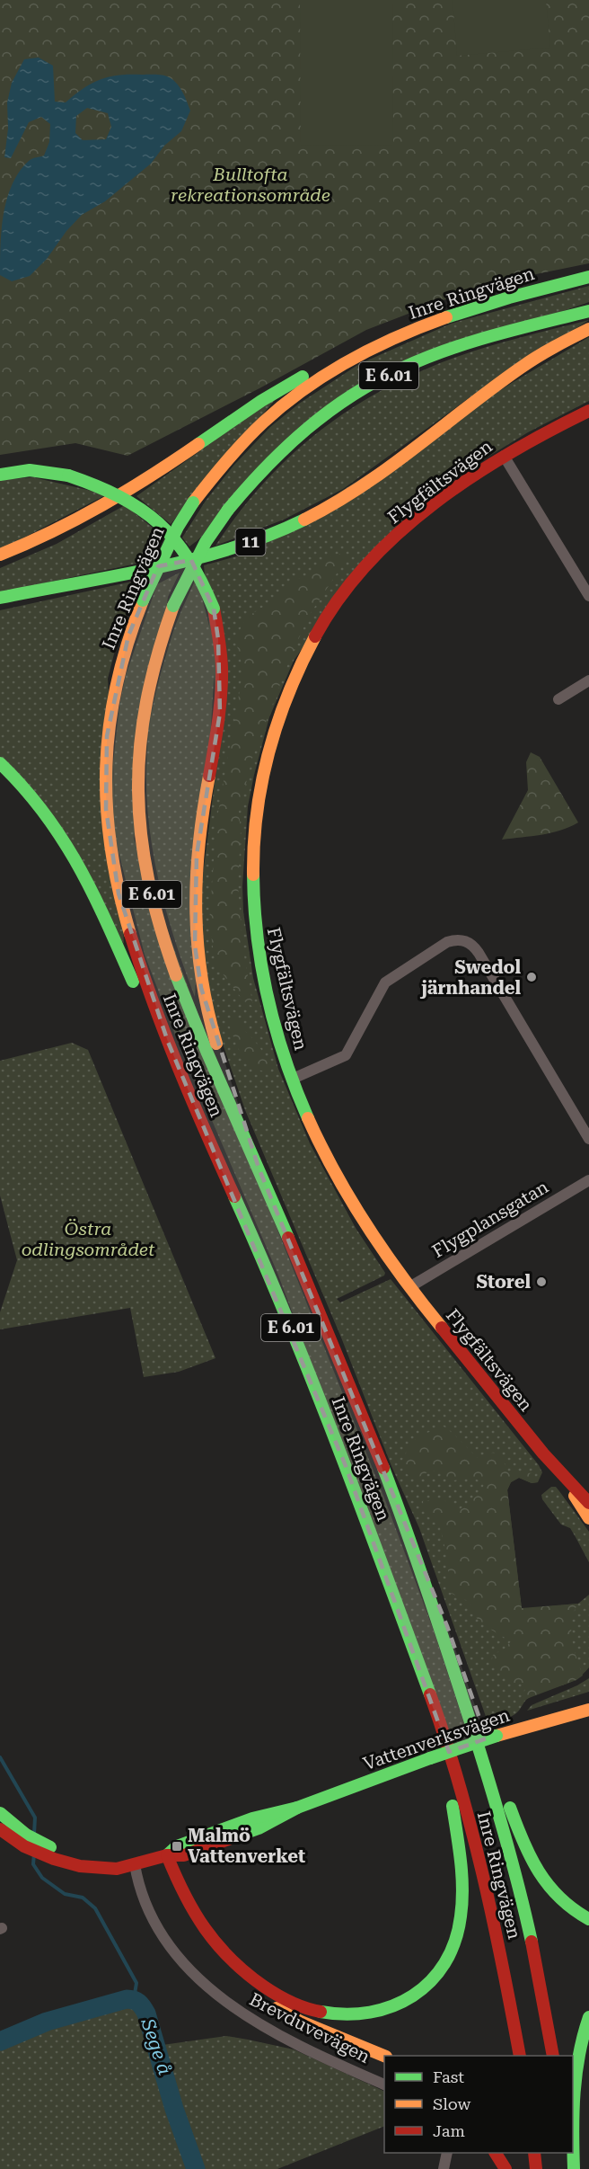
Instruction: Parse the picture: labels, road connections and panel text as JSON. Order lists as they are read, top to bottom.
{
  "streets": {
    "main road": [
      "Inre Ringvägen",
      "E 6.01",
      "Flygfältsvägen",
      "11",
      "Vattenverksvägen"
    ],
    "street": ["Flygplansgatan", "Brevduvevägen"]
  },
  "crossings": [
    ["Flygfältsvägen", "Flygplansgatan"],
    ["Vattenverksvägen", "Brevduvevägen"]
  ],
  "water": ["Sege å"],
  "parks": ["Bulltofta rekreationsområde", "Östra odlingsområdet"],
  "places": {
    "other": ["Swedol järnhandel", "Storel"],
    "transit": ["Malmö Vattenverket"]
  },
  "legend": ["Fast", "Slow", "Jam"]
}
